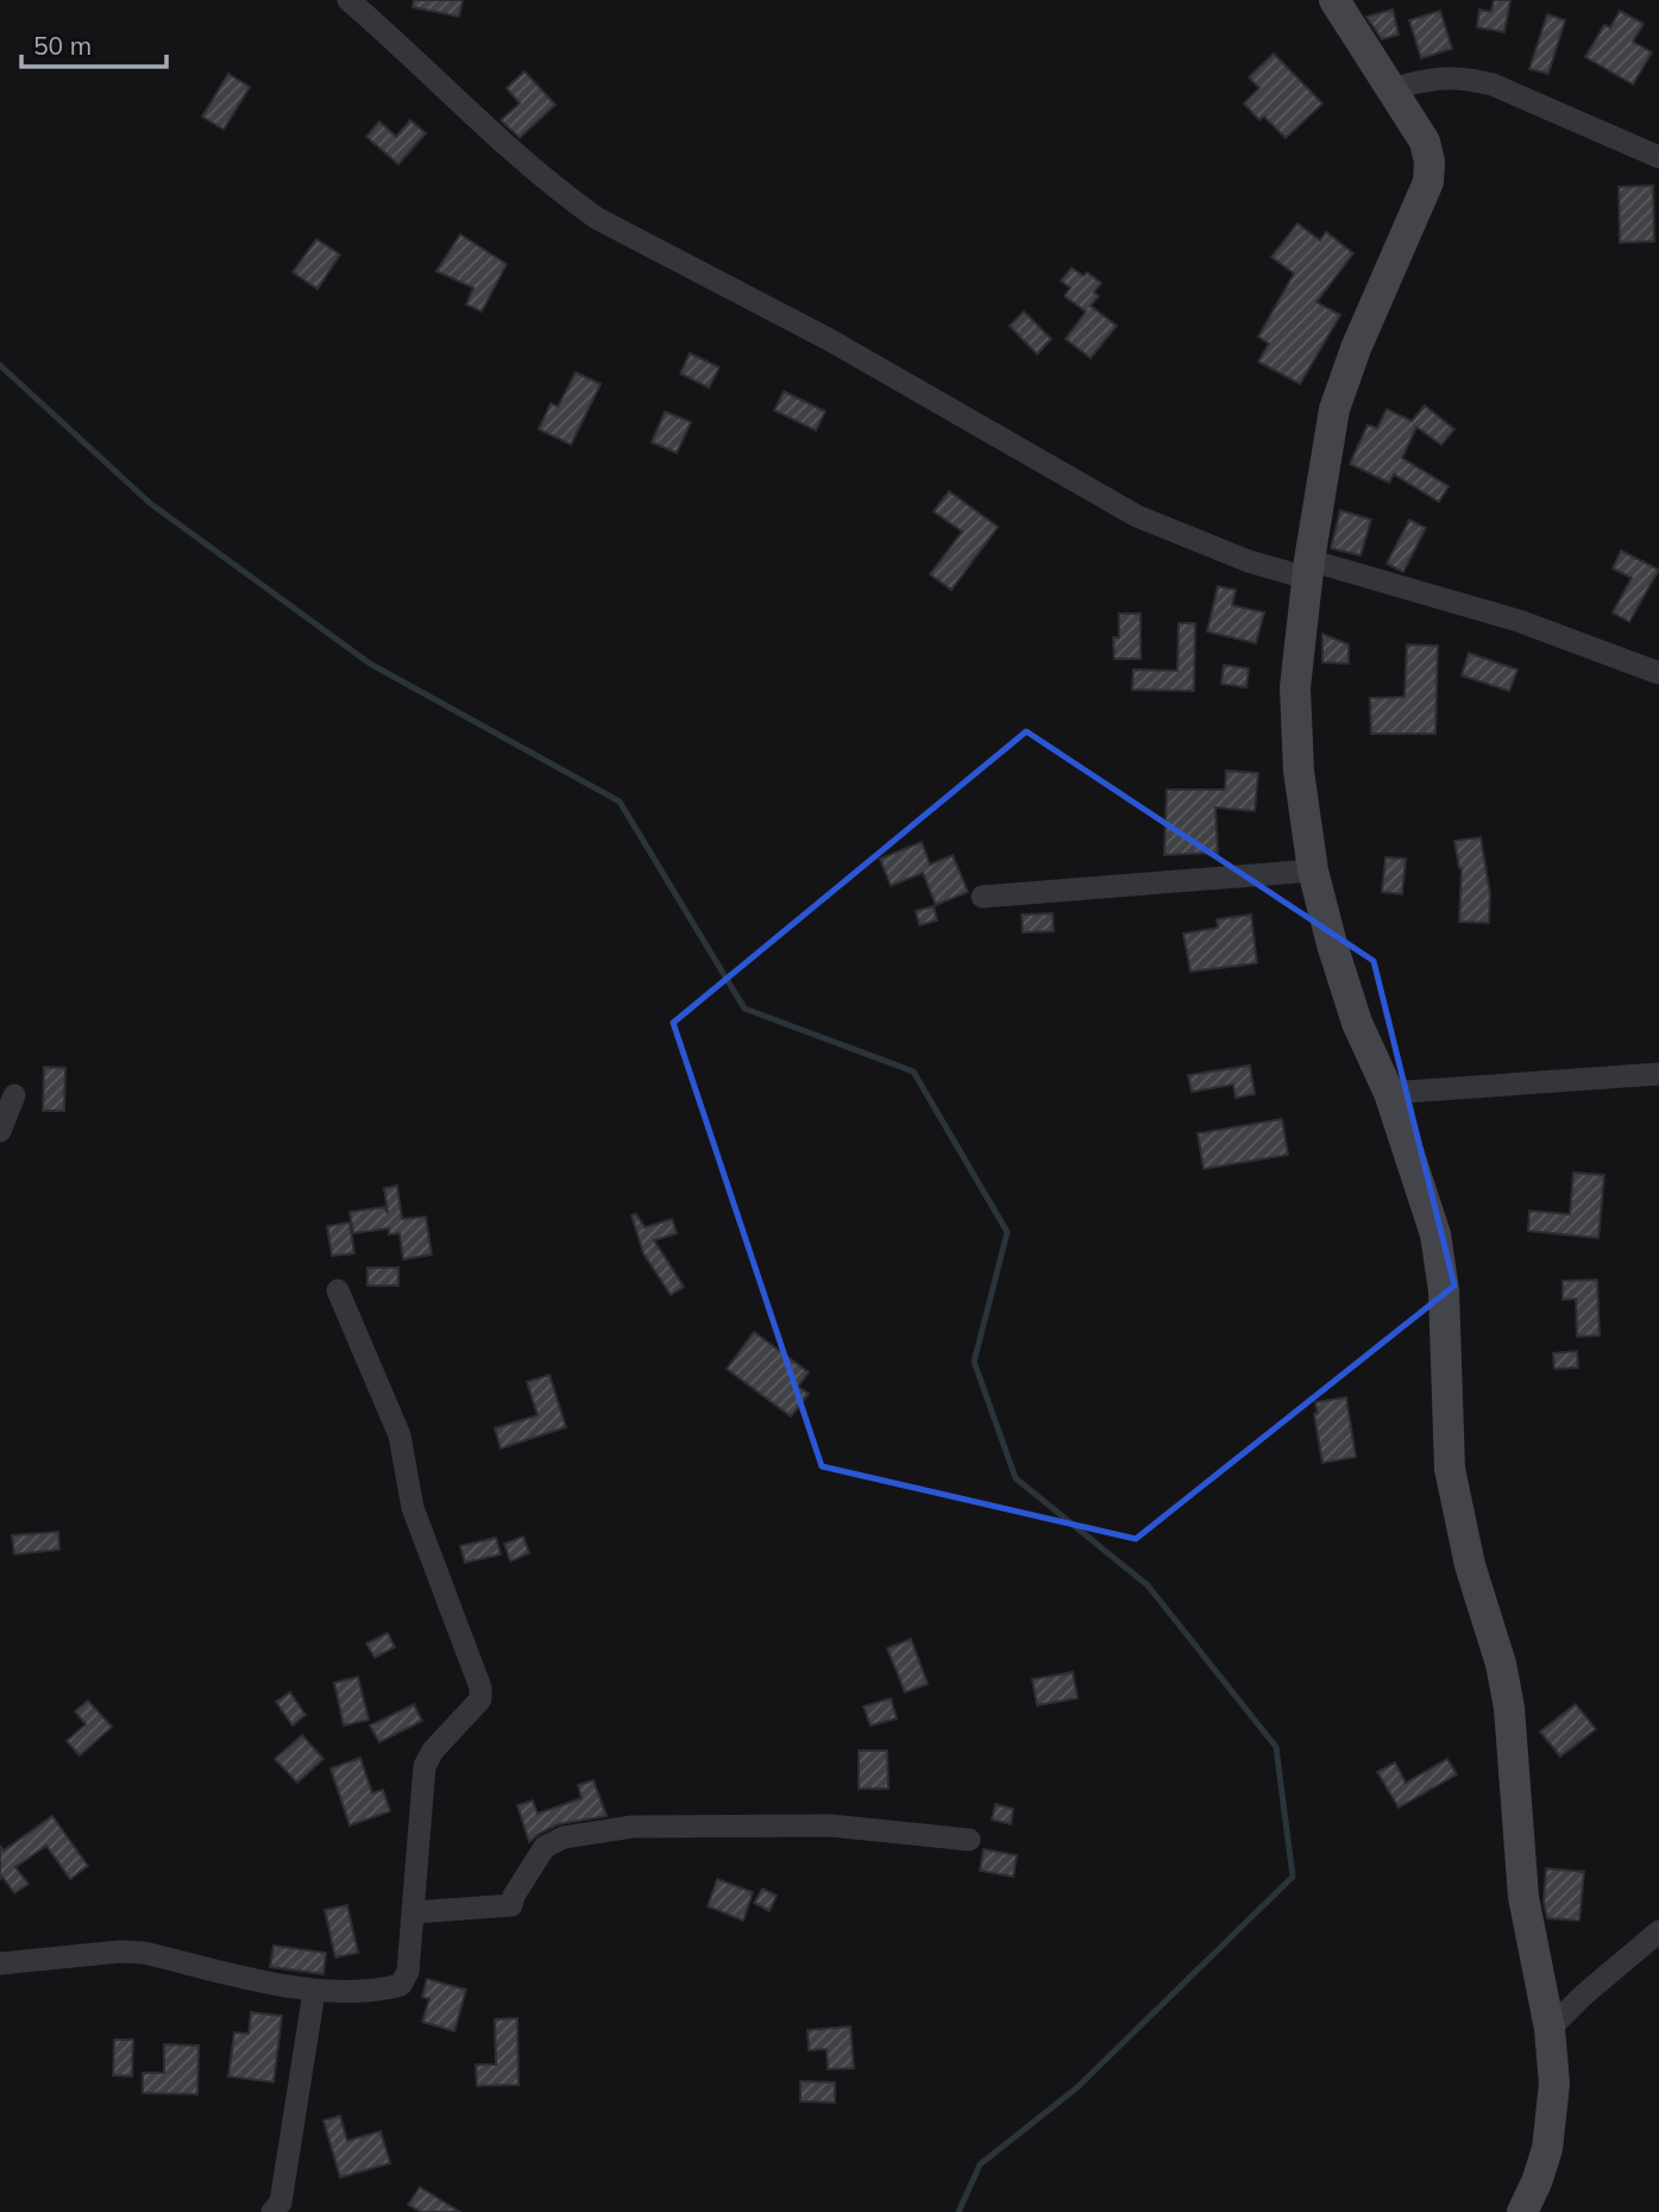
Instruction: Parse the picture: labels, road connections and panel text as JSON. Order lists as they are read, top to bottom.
{
  "scale_bar": "50 m"
}
